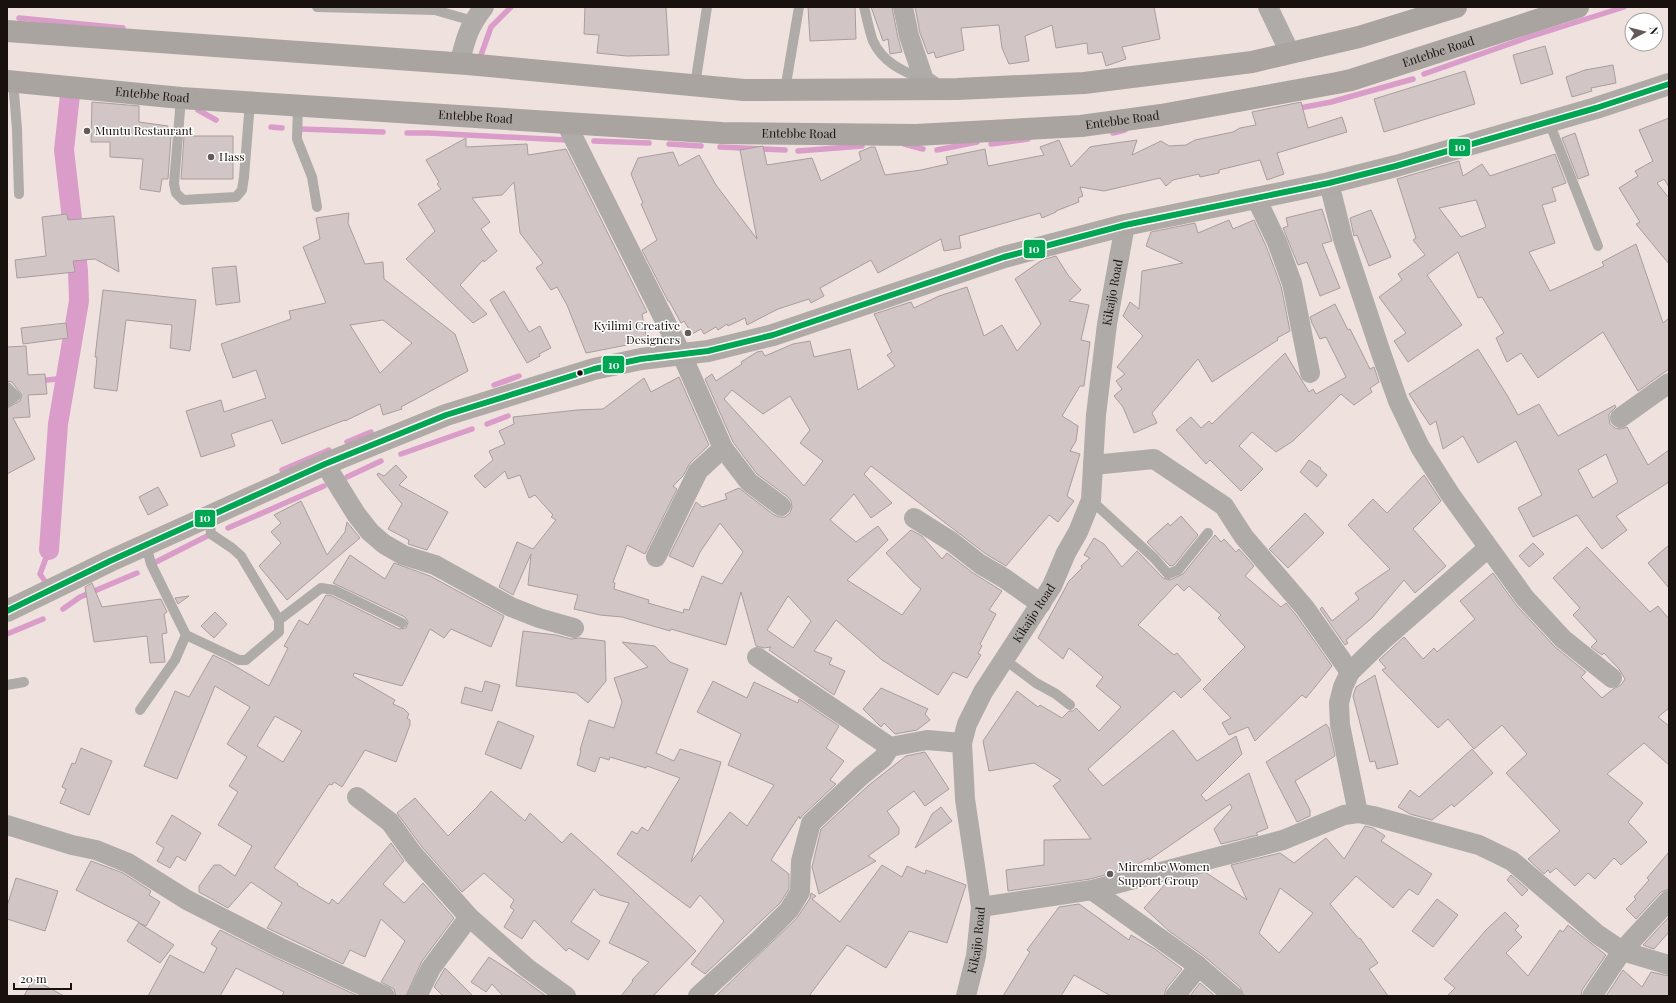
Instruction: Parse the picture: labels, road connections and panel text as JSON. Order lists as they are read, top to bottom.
{
  "streets": {
    "main road": ["Entebbe Road"],
    "street": ["Kikajjo Road"]
  },
  "places": [
    "Muntu Restaurant",
    "Hass",
    "Kyilimi Creative Designers",
    "Mirembe Women Support Group"
  ],
  "lines": ["transit line 10"],
  "scale_bar": "20 m",
  "north": "right"
}
